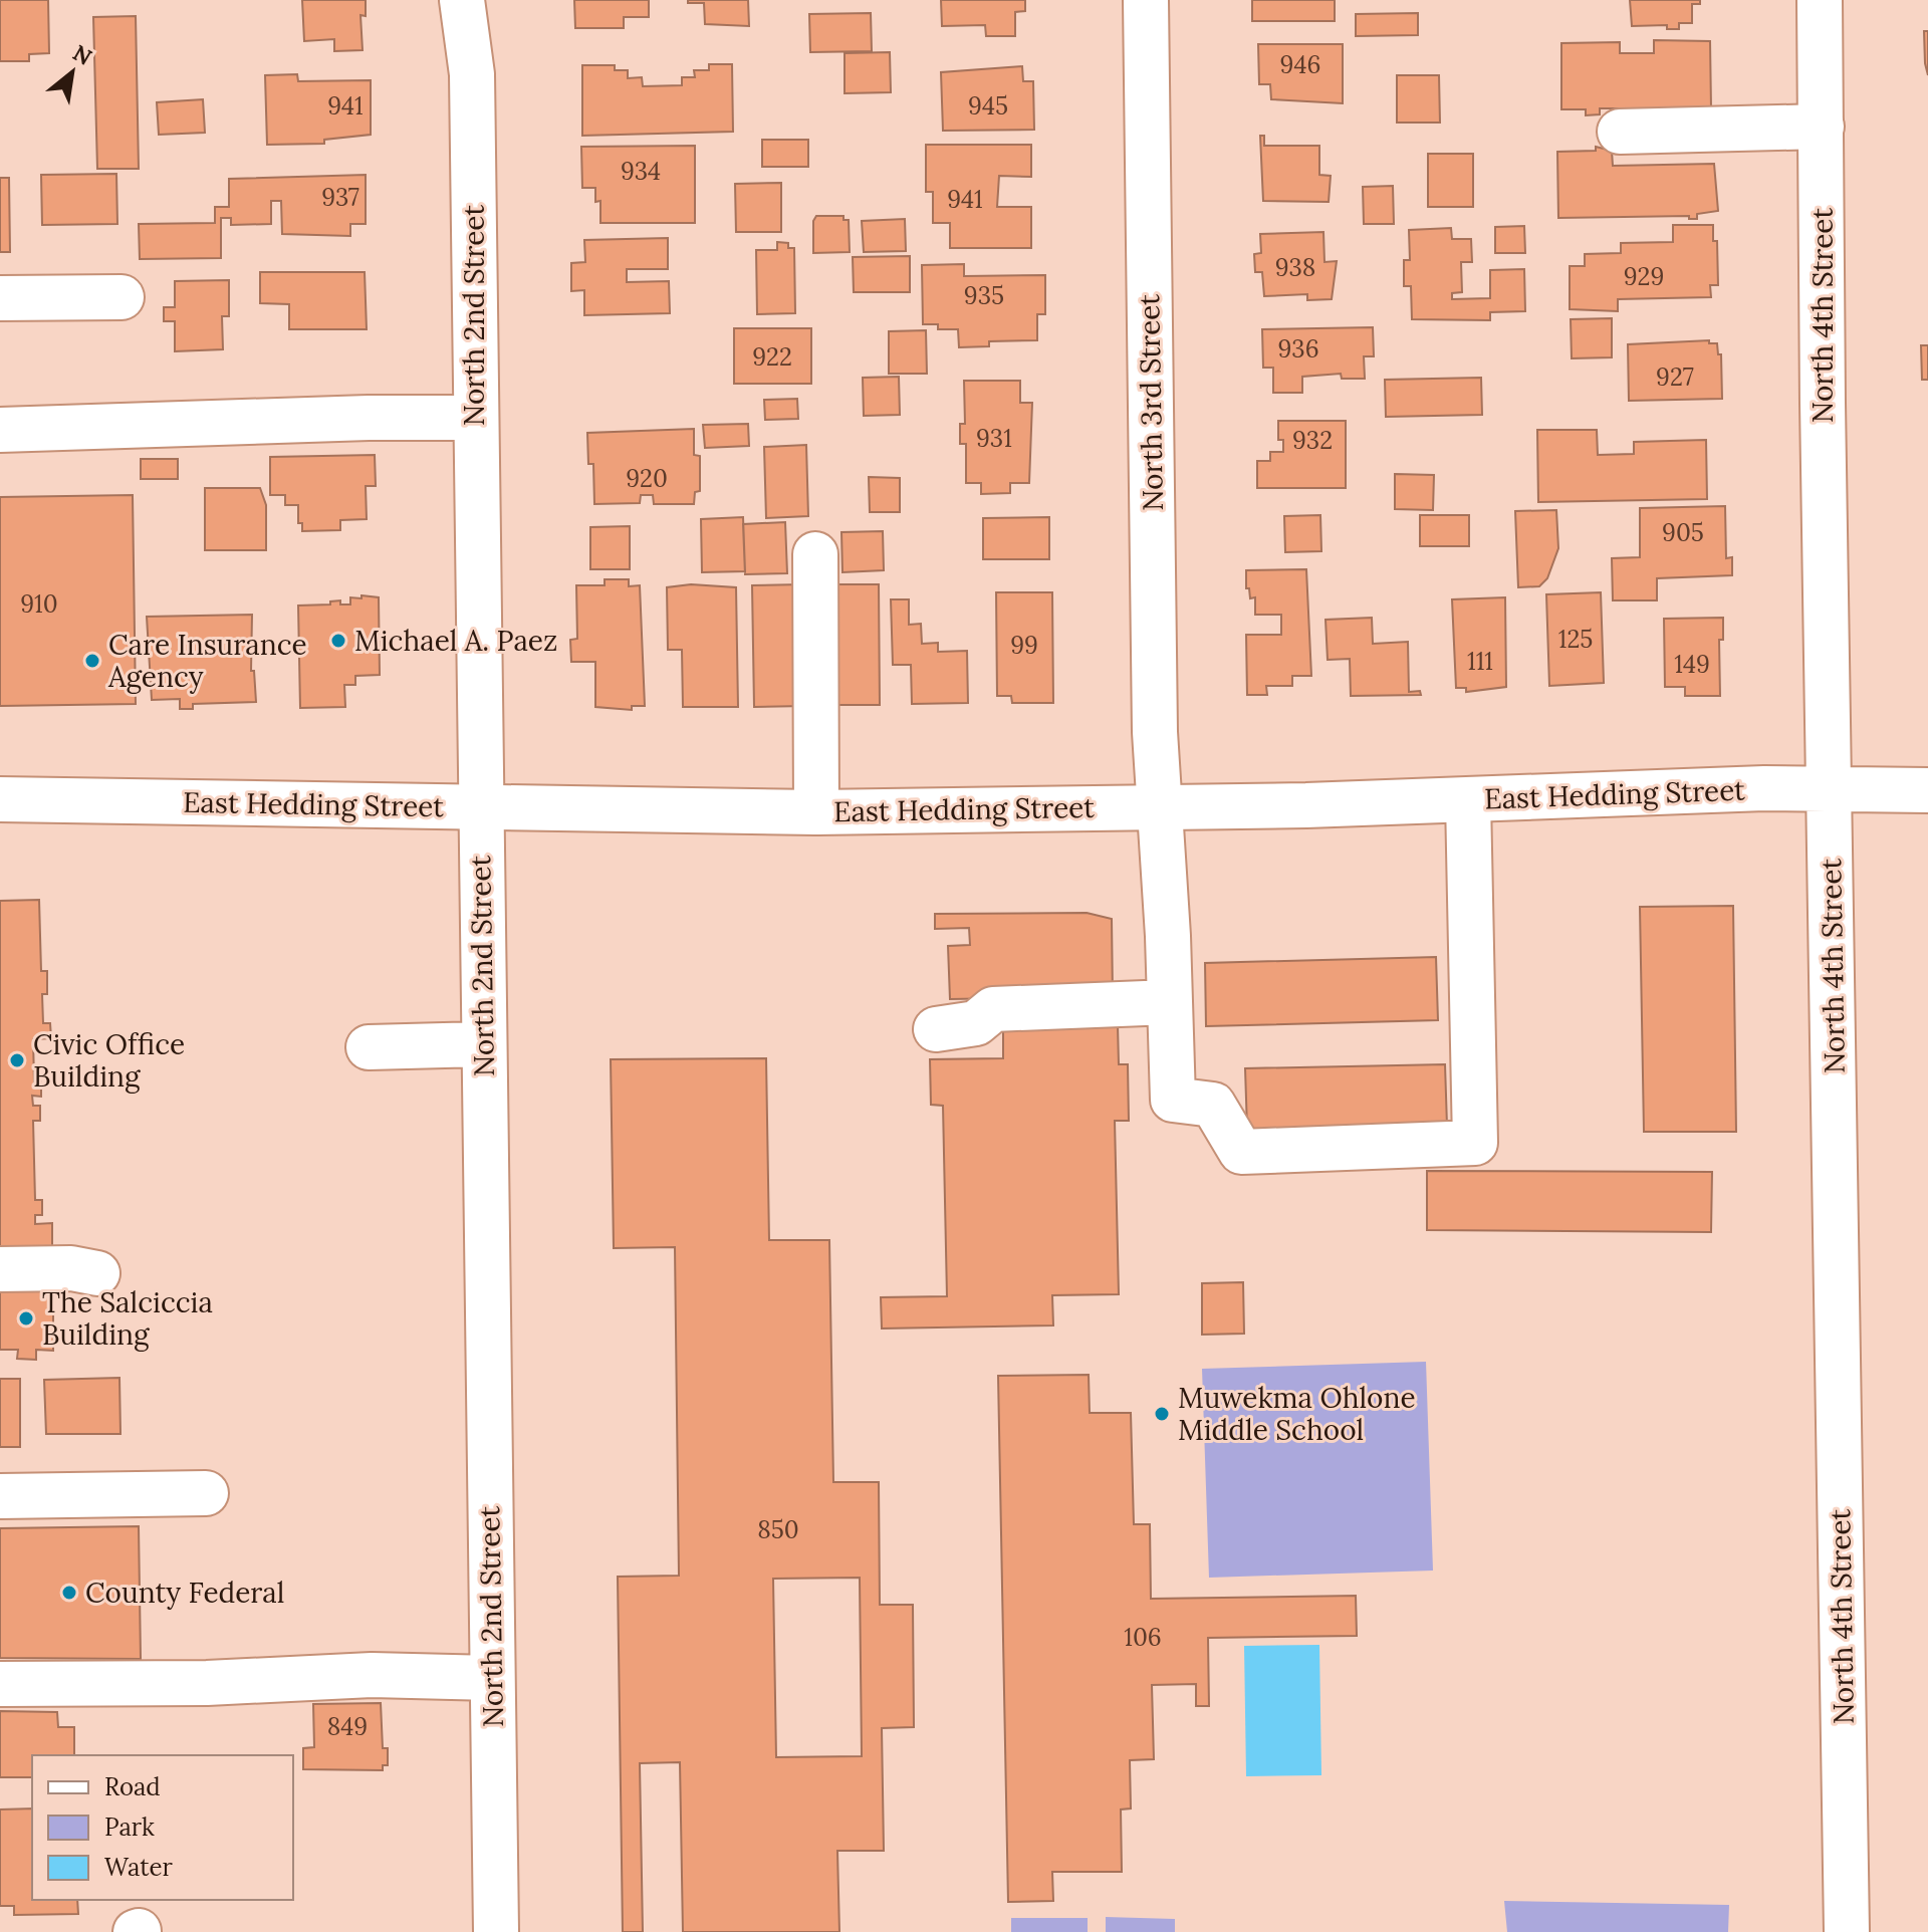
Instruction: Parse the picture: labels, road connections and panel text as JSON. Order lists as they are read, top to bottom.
{
  "streets": {
    "main road": [
      "North 2nd Street",
      "North 4th Street",
      "North 3rd Street",
      "East Hedding Street"
    ]
  },
  "crossings": [
    ["North 2nd Street", "East Hedding Street"],
    ["North 4th Street", "East Hedding Street"],
    ["North 3rd Street", "East Hedding Street"]
  ],
  "places": [
    "Michael A. Paez",
    "Care Insurance Agency",
    "Civic Office Building",
    "The Salciccia Building",
    "Muwekma Ohlone Middle School",
    "County Federal"
  ],
  "house_numbers": [
    "946",
    "941",
    "945",
    "934",
    "937",
    "941",
    "938",
    "929",
    "935",
    "936",
    "922",
    "927",
    "931",
    "932",
    "920",
    "905",
    "910",
    "125",
    "99",
    "111",
    "149",
    "850",
    "106",
    "849"
  ],
  "legend": ["Road", "Park", "Water"],
  "north": "top right"
}
